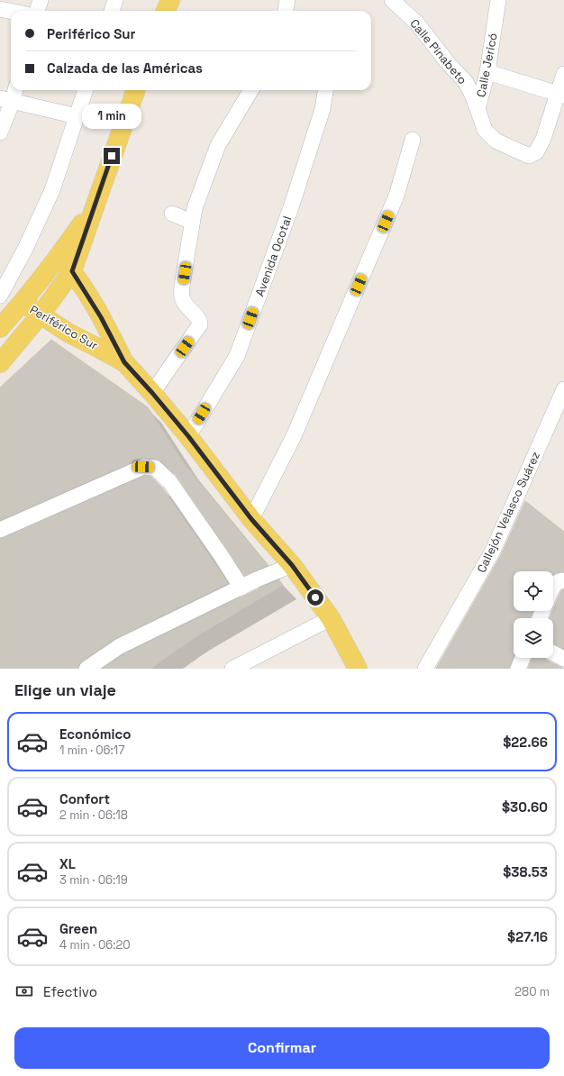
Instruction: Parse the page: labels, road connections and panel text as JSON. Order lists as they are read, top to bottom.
{
  "streets": {
    "main road": ["Periférico Sur"],
    "street": [
      "Calle Pinabeto",
      "Calle Jericó",
      "Avenida Ocotal",
      "Callejón Velasco Suárez"
    ]
  },
  "crossings": [
    ["Calle Pinabeto", "Calle Jericó"],
    ["Avenida Ocotal", "Periférico Sur"]
  ],
  "page": {
    "banner": ["Periférico Sur", "Calzada de las Américas"],
    "bubble": "1 min",
    "heading": "Elige un viaje",
    "list": [
      {
        "name": "Económico",
        "note": "1 min · 06:17",
        "value": "$22.66"
      },
      {
        "name": "Confort",
        "note": "2 min · 06:18",
        "value": "$30.60"
      },
      {
        "name": "XL",
        "note": "3 min · 06:19",
        "value": "$38.53"
      },
      {
        "name": "Green",
        "note": "4 min · 06:20",
        "value": "$27.16"
      }
    ],
    "pay": ["Efectivo", "280 m"],
    "buttons": "Confirmar"
  }
}
